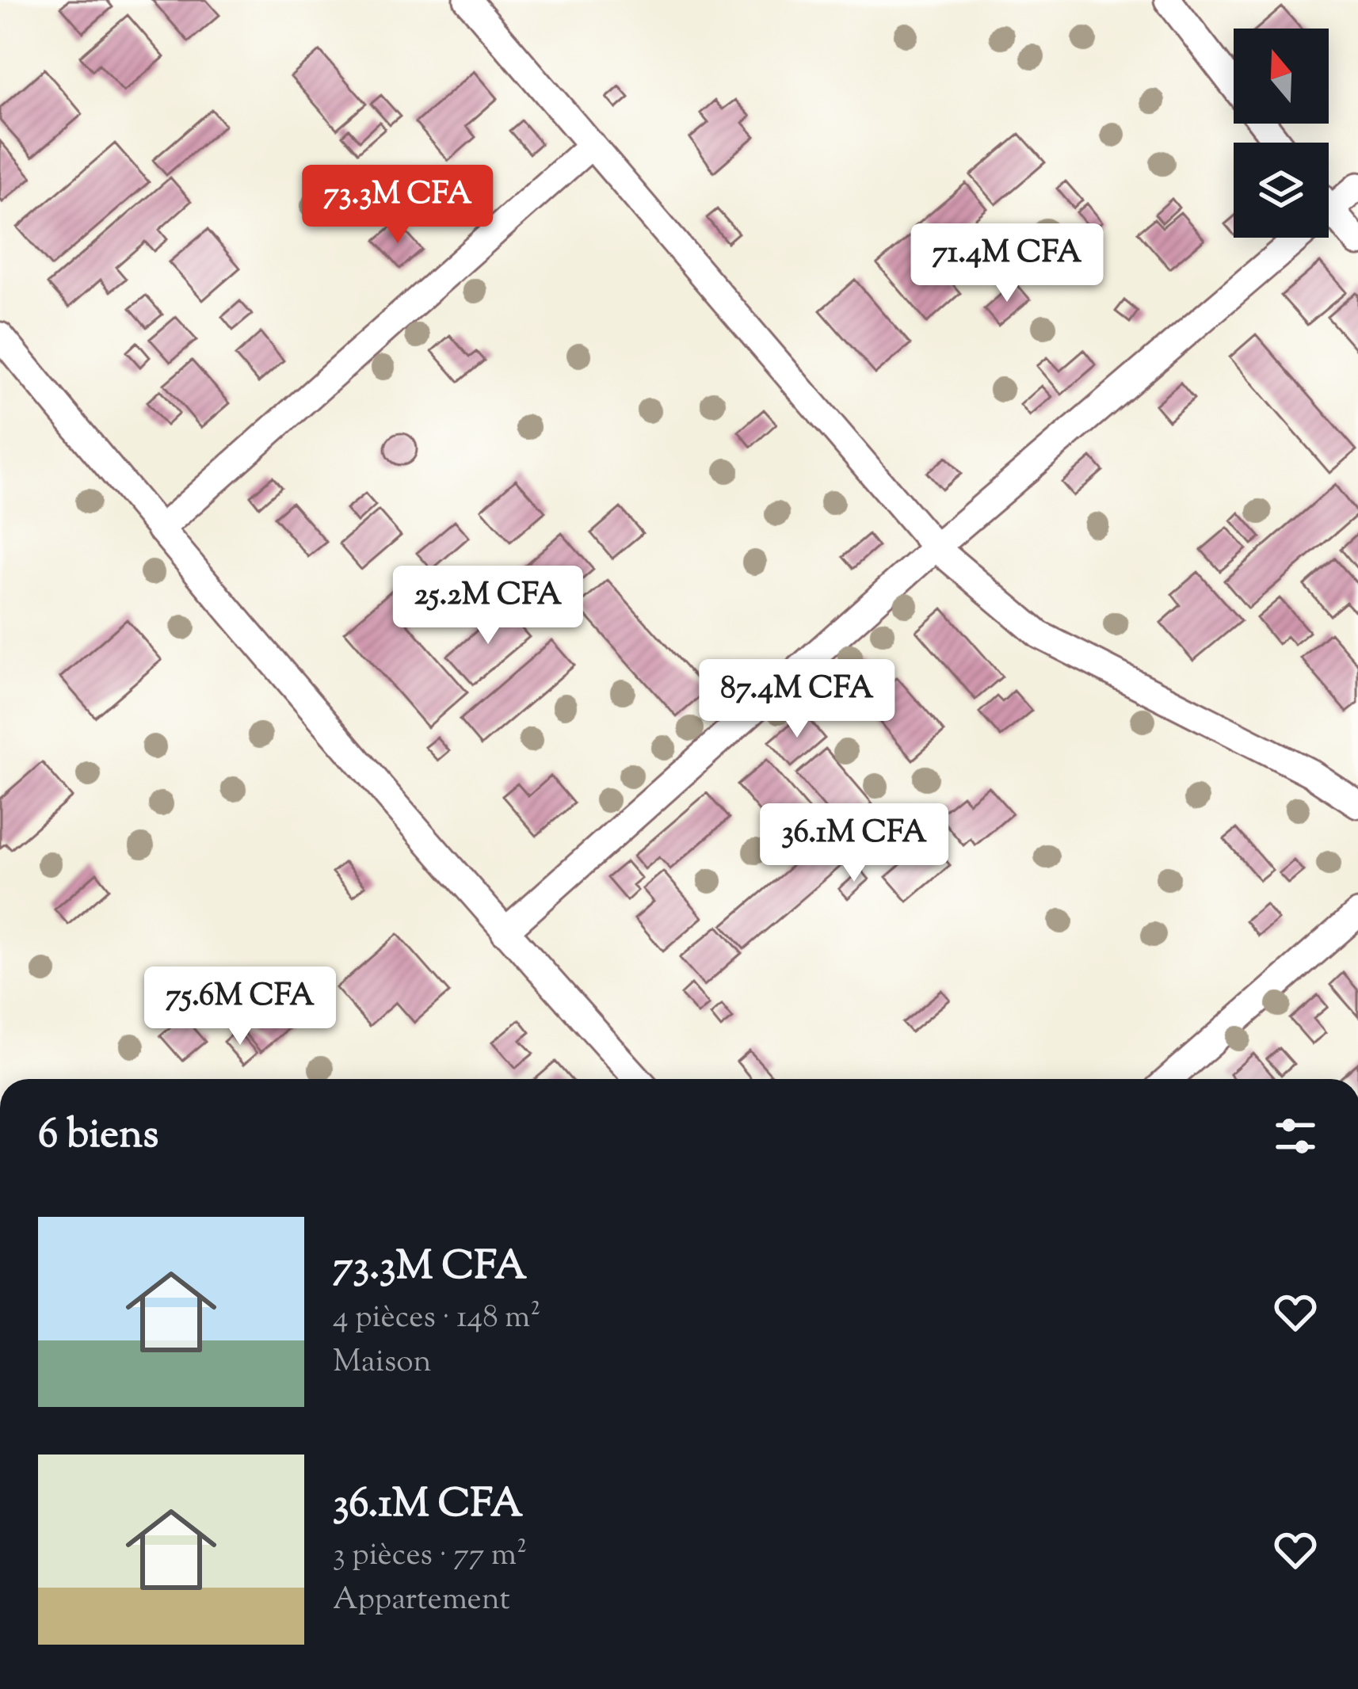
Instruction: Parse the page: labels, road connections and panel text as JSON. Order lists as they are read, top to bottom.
{
  "north": "top",
  "page": {
    "price": [
      "73.3M CFA",
      "71.4M CFA",
      "25.2M CFA",
      "87.4M CFA",
      "36.1M CFA",
      "75.6M CFA"
    ],
    "heading": "6 biens",
    "list": [
      {
        "name": "73.3M CFA",
        "note": "4 pièces · 148 m² · Maison"
      },
      {
        "name": "36.1M CFA",
        "note": "3 pièces · 77 m² · Appartement"
      }
    ]
  }
}
